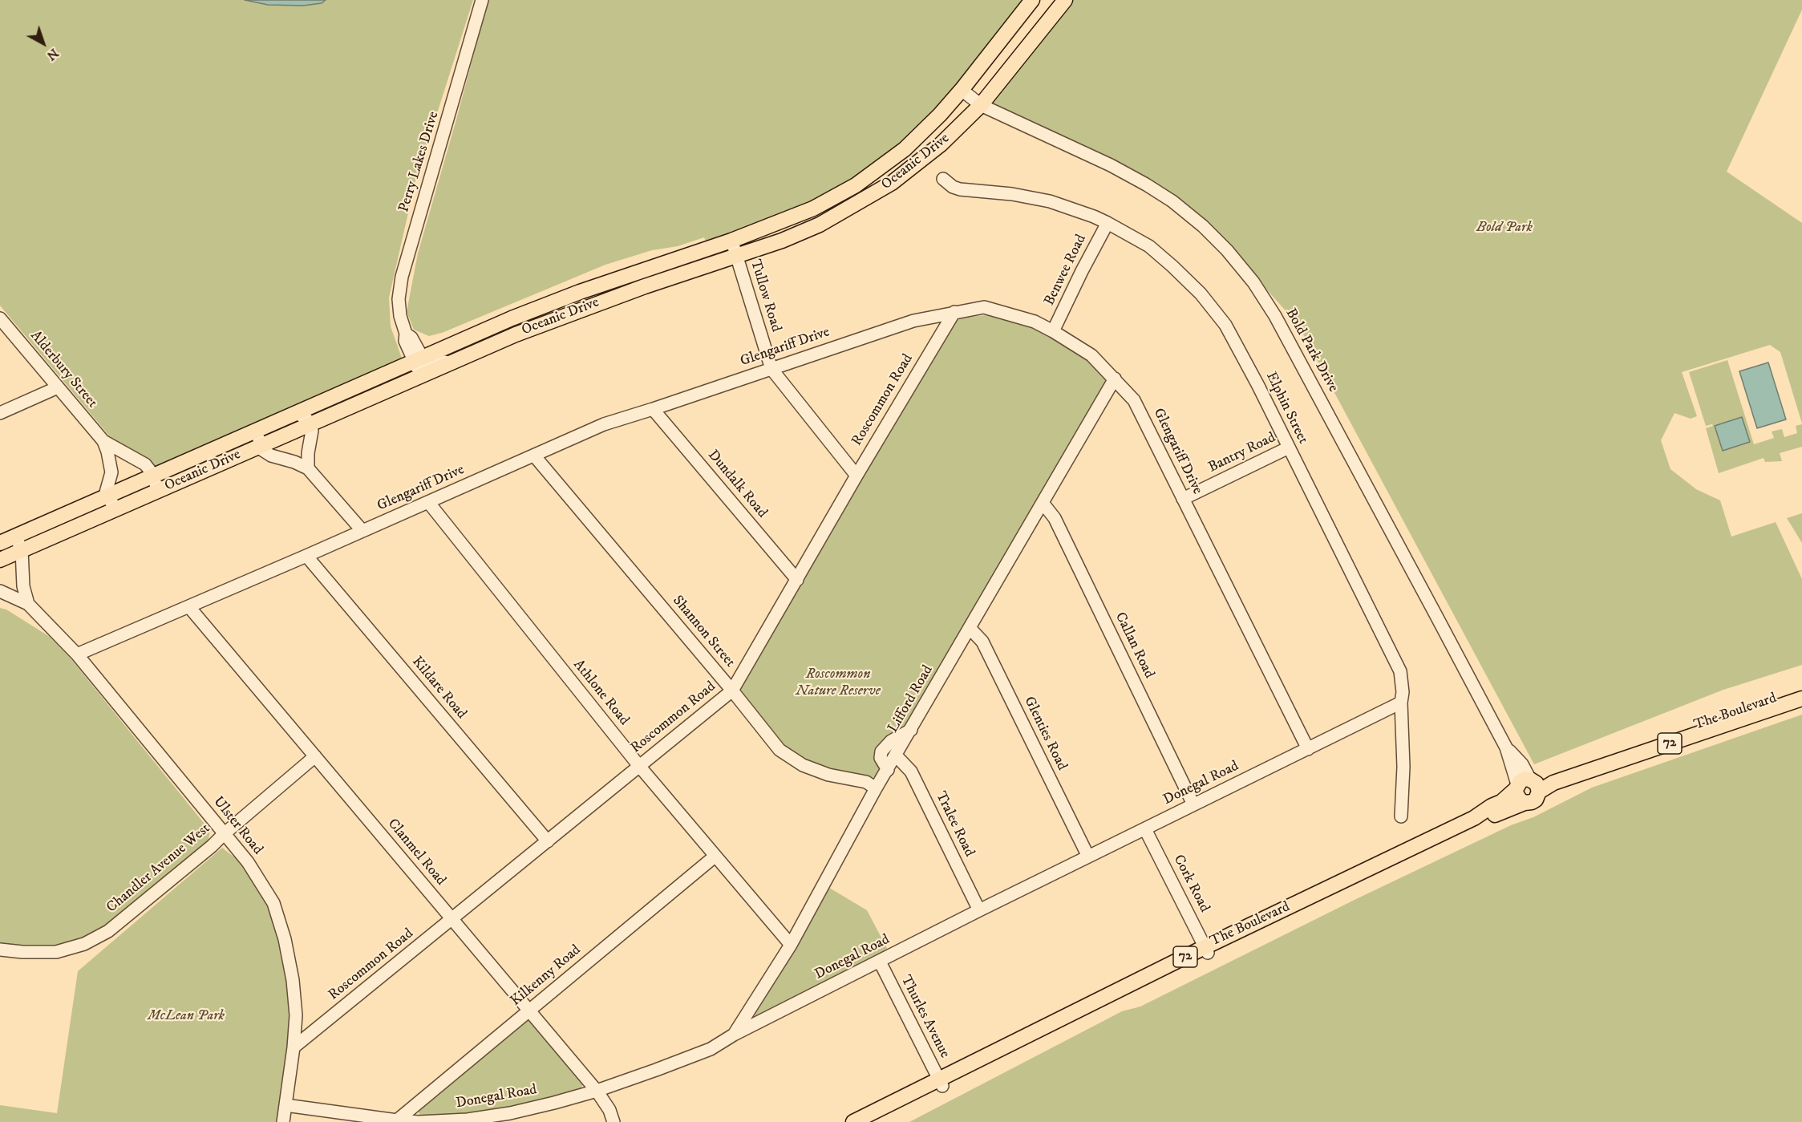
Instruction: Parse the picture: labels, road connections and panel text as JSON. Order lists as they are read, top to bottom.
{
  "streets": {
    "main road": ["Oceanic Drive", "The Boulevard", "72"],
    "street": [
      "Perry Lakes Drive",
      "Benwee Road",
      "Tullow Road",
      "Glengariff Drive",
      "Bold Park Drive",
      "Alderbury Street",
      "Roscommon Road",
      "Elphin Street",
      "Bantry Road",
      "Dundalk Road",
      "Shannon Street",
      "Callan Road",
      "Kildare Road",
      "Athlone Road",
      "Lifford Road",
      "Glenties Road",
      "Donegal Road",
      "Tralee Road",
      "Ulster Road",
      "Clanmel Road",
      "Chandler Avenue West",
      "Cork Road",
      "Kilkenny Road",
      "Thurles Avenue"
    ]
  },
  "crossings": [
    ["Perry Lakes Drive", "Oceanic Drive"],
    ["Oceanic Drive", "Tullow Road"],
    ["Oceanic Drive", "Bold Park Drive"],
    ["Oceanic Drive", "Alderbury Street"],
    ["Benwee Road", "Glengariff Drive"],
    ["Benwee Road", "Elphin Street"],
    ["Tullow Road", "Glengariff Drive"],
    ["Tullow Road", "Roscommon Road"],
    ["Glengariff Drive", "Roscommon Road"],
    ["Glengariff Drive", "Bantry Road"],
    ["Glengariff Drive", "Dundalk Road"],
    ["Glengariff Drive", "Shannon Street"],
    ["Glengariff Drive", "Kildare Road"],
    ["Glengariff Drive", "Athlone Road"],
    ["Glengariff Drive", "Lifford Road"],
    ["Glengariff Drive", "Donegal Road"],
    ["Glengariff Drive", "Ulster Road"],
    ["Glengariff Drive", "Clanmel Road"],
    ["Bold Park Drive", "The Boulevard"],
    ["Roscommon Road", "Dundalk Road"],
    ["Roscommon Road", "Shannon Street"],
    ["Roscommon Road", "Kildare Road"],
    ["Roscommon Road", "Athlone Road"],
    ["Roscommon Road", "Ulster Road"],
    ["Roscommon Road", "Clanmel Road"],
    ["Elphin Street", "Bantry Road"],
    ["Elphin Street", "Donegal Road"],
    ["Shannon Street", "Lifford Road"],
    ["Callan Road", "Lifford Road"],
    ["Callan Road", "Donegal Road"],
    ["Athlone Road", "Lifford Road"],
    ["Athlone Road", "Kilkenny Road"],
    ["Lifford Road", "Glenties Road"],
    ["Lifford Road", "Donegal Road"],
    ["Lifford Road", "Tralee Road"],
    ["The Boulevard", "Cork Road"],
    ["The Boulevard", "Thurles Avenue"],
    ["Glenties Road", "Donegal Road"],
    ["Donegal Road", "Tralee Road"],
    ["Donegal Road", "Ulster Road"],
    ["Donegal Road", "Clanmel Road"],
    ["Donegal Road", "Cork Road"],
    ["Donegal Road", "Kilkenny Road"],
    ["Donegal Road", "Thurles Avenue"],
    ["Ulster Road", "Chandler Avenue West"],
    ["Clanmel Road", "Chandler Avenue West"],
    ["Clanmel Road", "Kilkenny Road"]
  ],
  "parks": ["Bold Park", "Roscommon Nature Reserve", "McLean Park"],
  "north": "bottom right"
}
